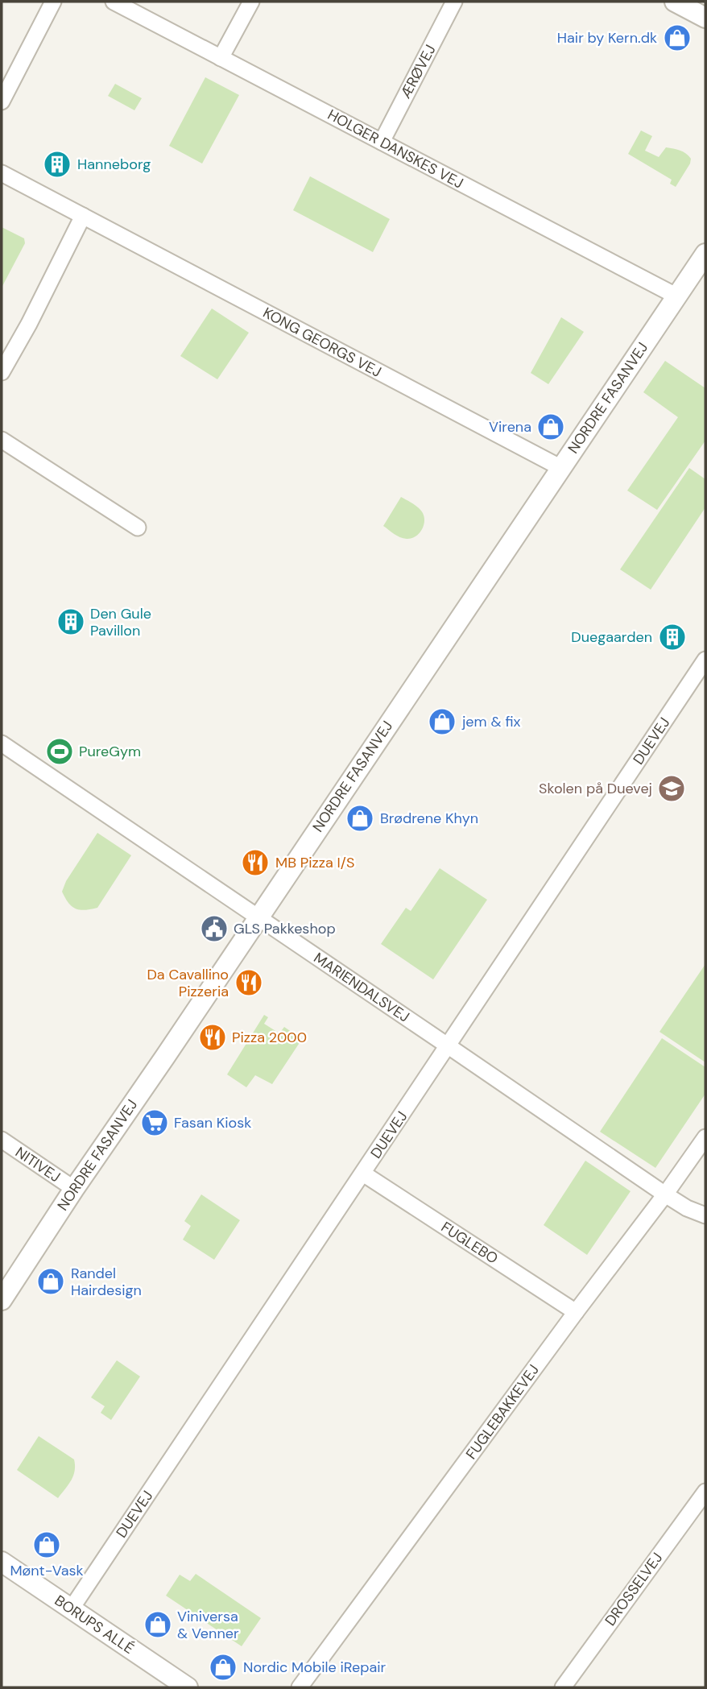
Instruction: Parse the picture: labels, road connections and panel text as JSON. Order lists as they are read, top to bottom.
{
  "streets": {
    "street": [
      "ÆRØVEJ",
      "HOLGER DANSKES VEJ",
      "KONG GEORGS VEJ",
      "NORDRE FASANVEJ",
      "DUEVEJ",
      "MARIENDALSVEJ",
      "NITIVEJ",
      "FUGLEBO",
      "FUGLEBAKKEVEJ",
      "DROSSELVEJ",
      "BORUPS ALLÉ"
    ]
  },
  "crossings": [
    ["ÆRØVEJ", "HOLGER DANSKES VEJ"],
    ["HOLGER DANSKES VEJ", "NORDRE FASANVEJ"],
    ["KONG GEORGS VEJ", "NORDRE FASANVEJ"],
    ["NORDRE FASANVEJ", "MARIENDALSVEJ"],
    ["NORDRE FASANVEJ", "NITIVEJ"],
    ["DUEVEJ", "MARIENDALSVEJ"],
    ["DUEVEJ", "FUGLEBO"],
    ["DUEVEJ", "BORUPS ALLÉ"],
    ["MARIENDALSVEJ", "FUGLEBAKKEVEJ"],
    ["FUGLEBO", "FUGLEBAKKEVEJ"]
  ],
  "places": {
    "shop": [
      "Hair by Kern.dk",
      "Virena",
      "jem & fix",
      "Brødrene Khyn",
      "Randel Hairdesign",
      "Mønt-Vask",
      "Viniversa & Venner",
      "Nordic Mobile iRepair"
    ],
    "building": ["Hanneborg", "Den Gule Pavillon", "Duegaarden"],
    "sports": ["PureGym"],
    "school or university": ["Skolen på Duevej"],
    "restaurant": ["MB Pizza I/S", "Da Cavallino Pizzeria", "Pizza 2000"],
    "public building": ["GLS Pakkeshop"],
    "supermarket": ["Fasan Kiosk"]
  }
}
